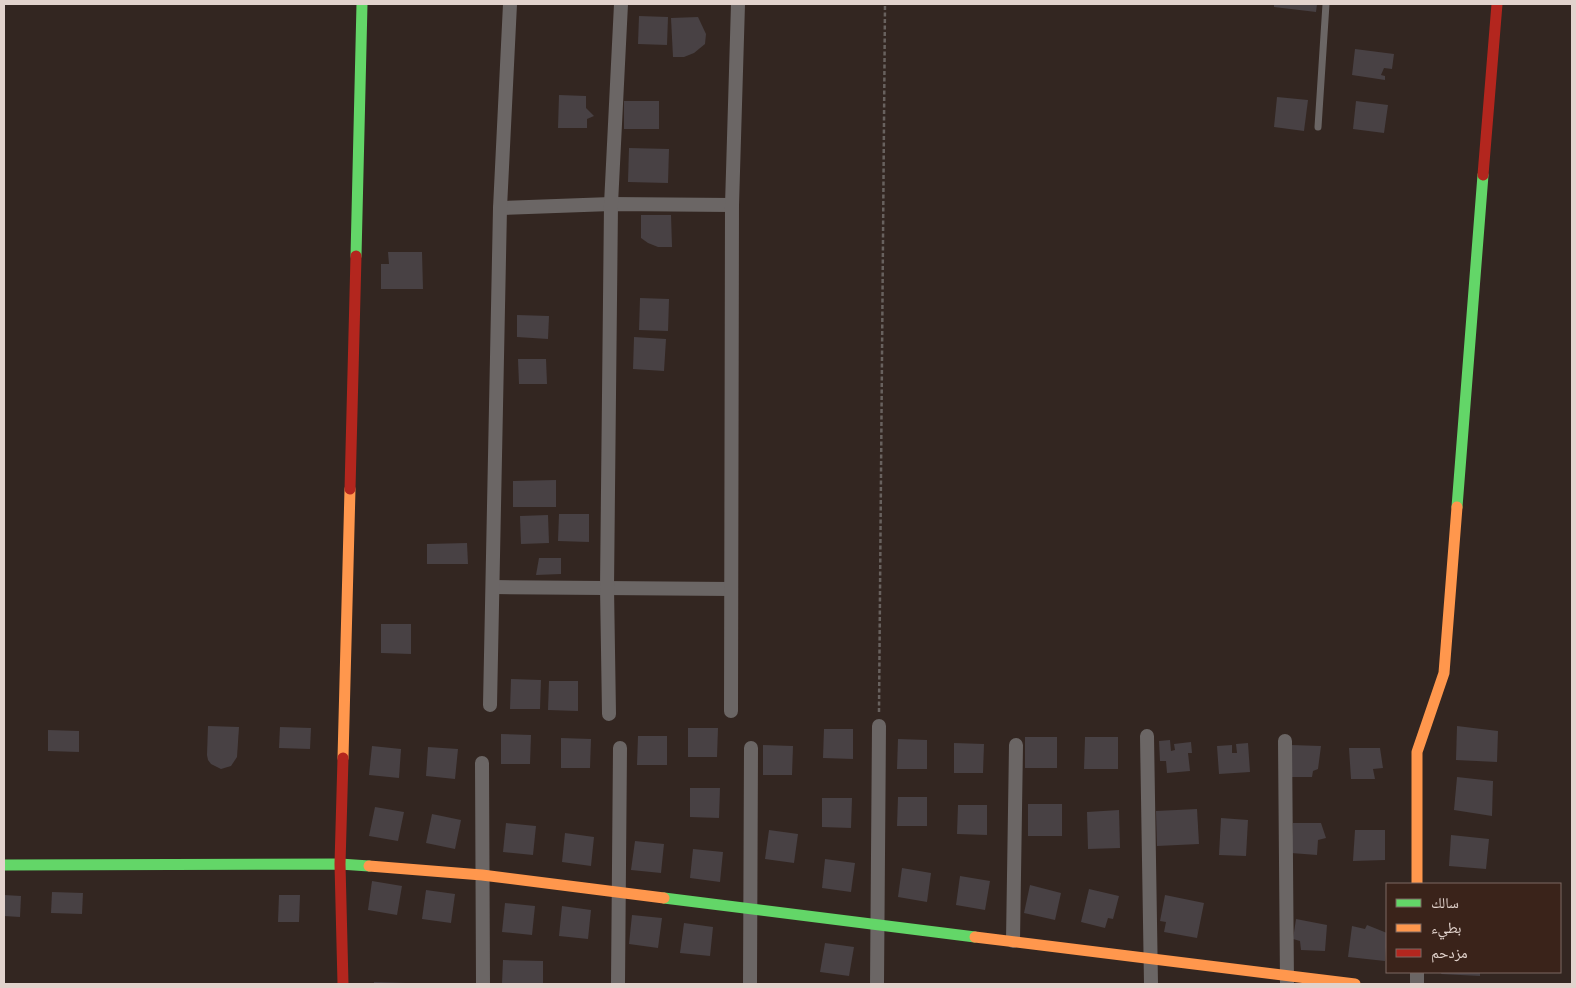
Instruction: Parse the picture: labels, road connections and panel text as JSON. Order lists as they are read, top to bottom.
{
  "legend": ["سالك", "بطيء", "مزدحم"]
}
